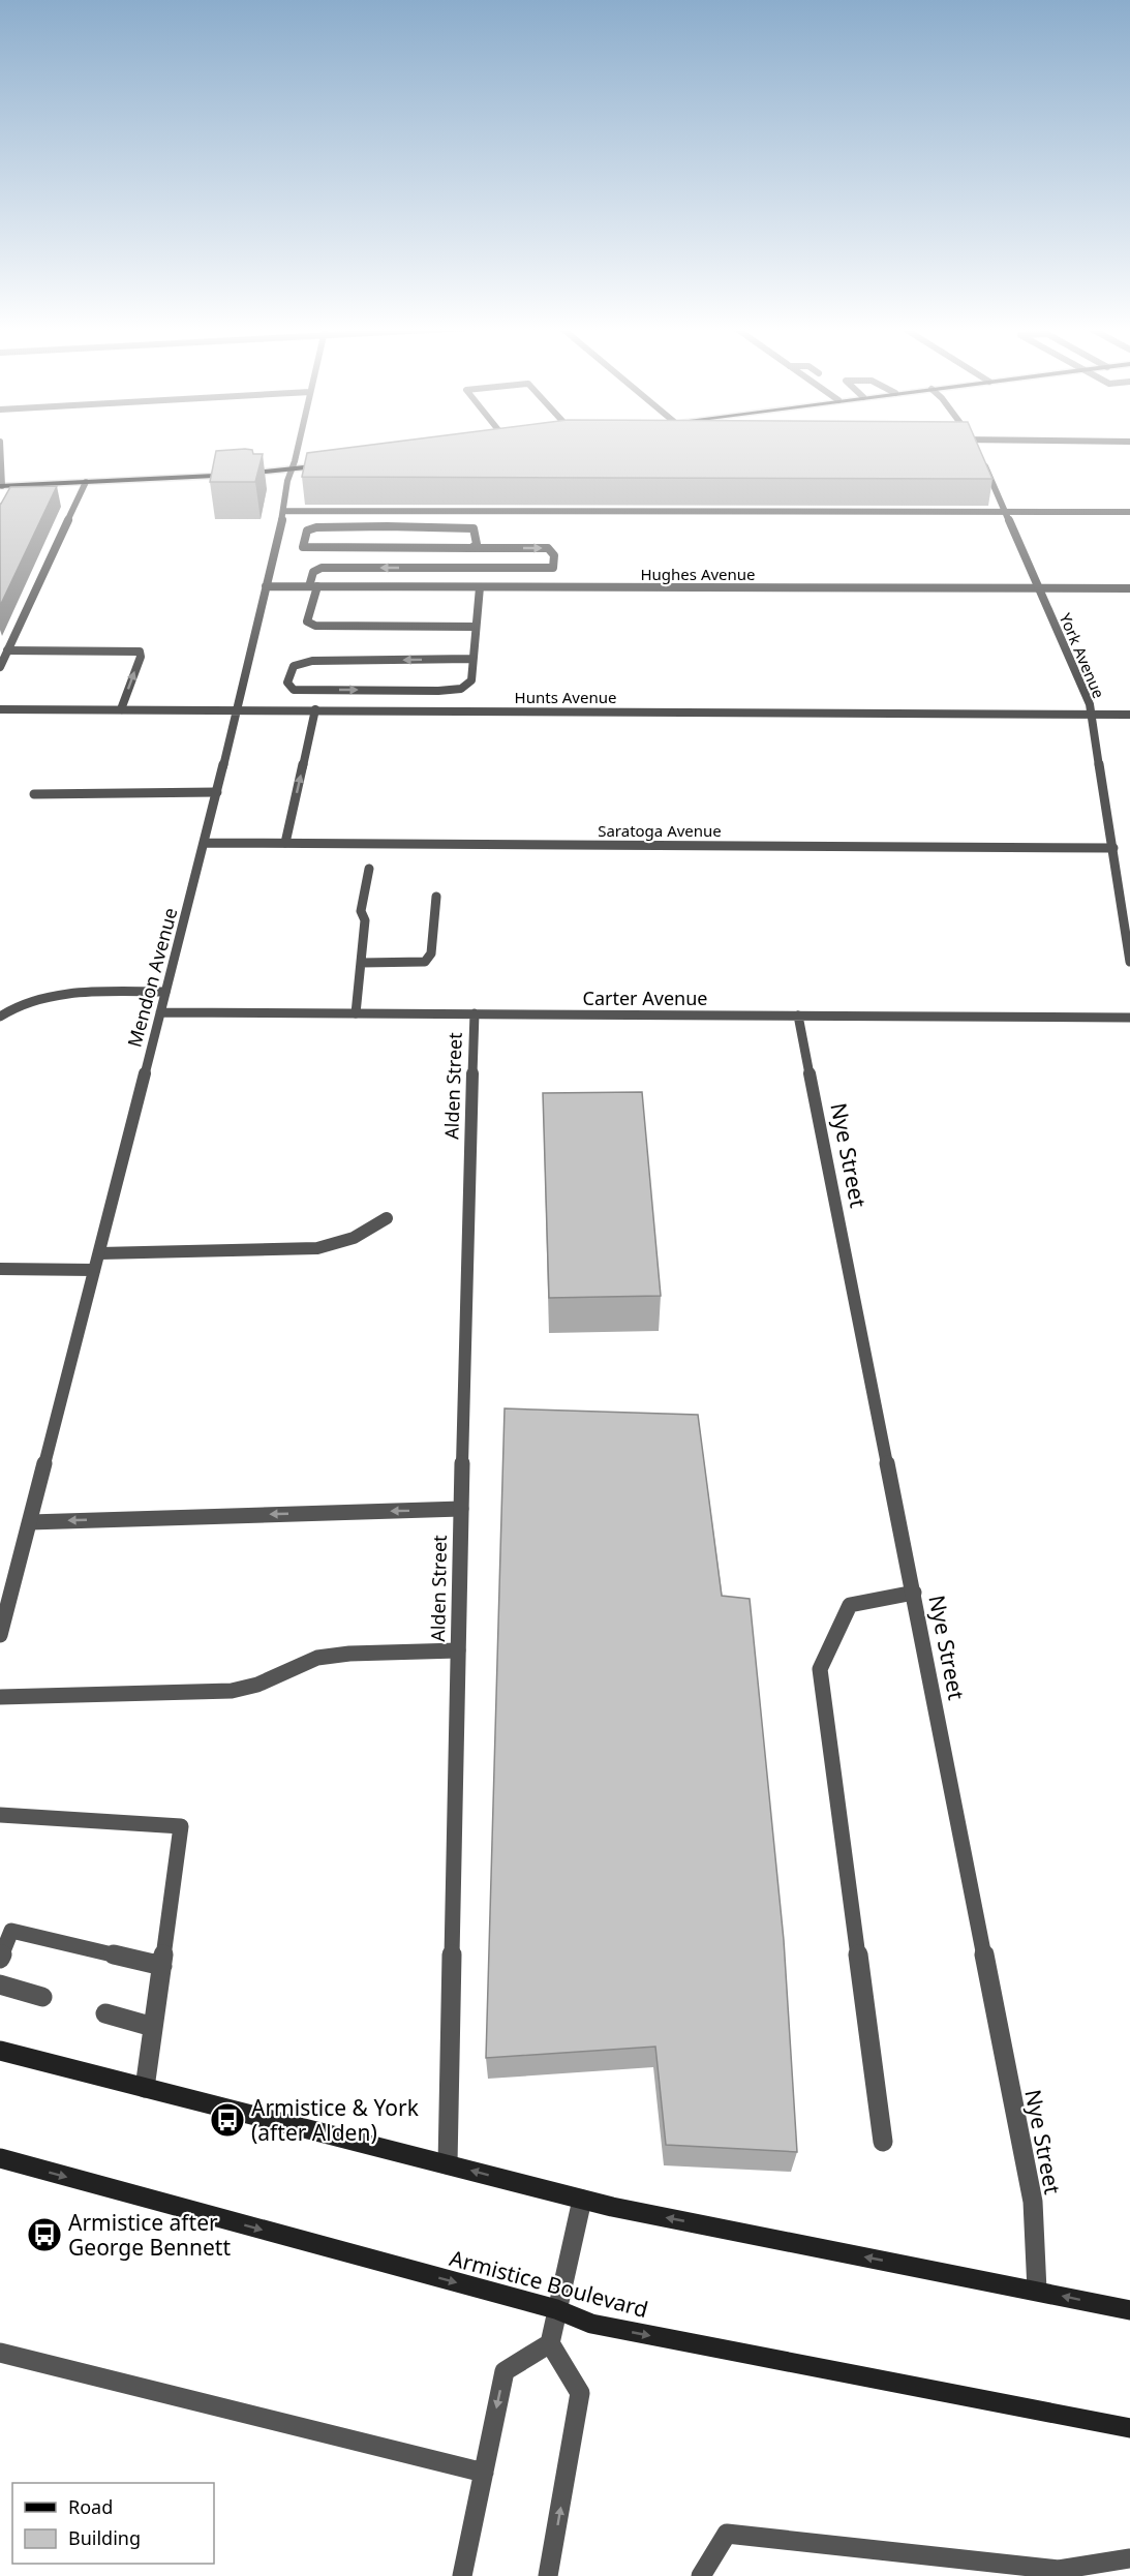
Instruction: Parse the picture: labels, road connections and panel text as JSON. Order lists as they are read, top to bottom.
{
  "streets": {
    "main road": ["Armistice Boulevard"],
    "street": [
      "Hughes Avenue",
      "York Avenue",
      "Hunts Avenue",
      "Saratoga Avenue",
      "Mendon Avenue",
      "Carter Avenue",
      "Alden Street",
      "Nye Street"
    ]
  },
  "crossings": [
    ["Hughes Avenue", "York Avenue"],
    ["Hughes Avenue", "Mendon Avenue"],
    ["York Avenue", "Hunts Avenue"],
    ["York Avenue", "Saratoga Avenue"],
    ["Hunts Avenue", "Mendon Avenue"],
    ["Saratoga Avenue", "Mendon Avenue"],
    ["Mendon Avenue", "Carter Avenue"],
    ["Carter Avenue", "Alden Street"],
    ["Carter Avenue", "Nye Street"]
  ],
  "places": {
    "bus stop": ["Armistice & York (after Alden)", "Armistice after George Bennett"]
  },
  "legend": ["Road", "Building"]
}
